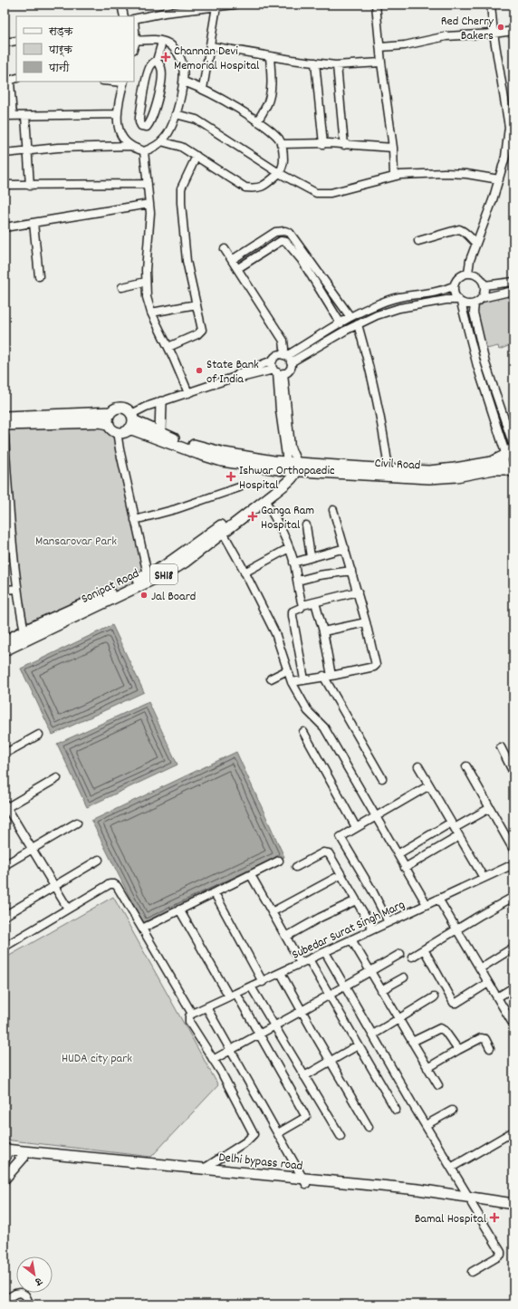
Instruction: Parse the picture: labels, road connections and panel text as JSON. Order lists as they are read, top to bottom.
{
  "streets": {
    "main road": [
      "Civil Road",
      "SH18",
      "Sonipat Road",
      "Delhi bypass road"
    ],
    "street": ["Subedar Surat Singh Marg"]
  },
  "crossings": [
    ["Civil Road", "Sonipat Road"]
  ],
  "parks": ["Mansarovar Park", "HUDA city park"],
  "places": {
    "other": ["Red Cherry Bakers", "State Bank of India", "Jal Board"],
    "health": [
      "Channan Devi Memorial Hospital",
      "Ishwar Orthopaedic Hospital",
      "Ganga Ram Hospital",
      "Bamal Hospital"
    ]
  },
  "legend": ["सड़क", "पार्क", "पानी"],
  "north": "bottom right"
}
